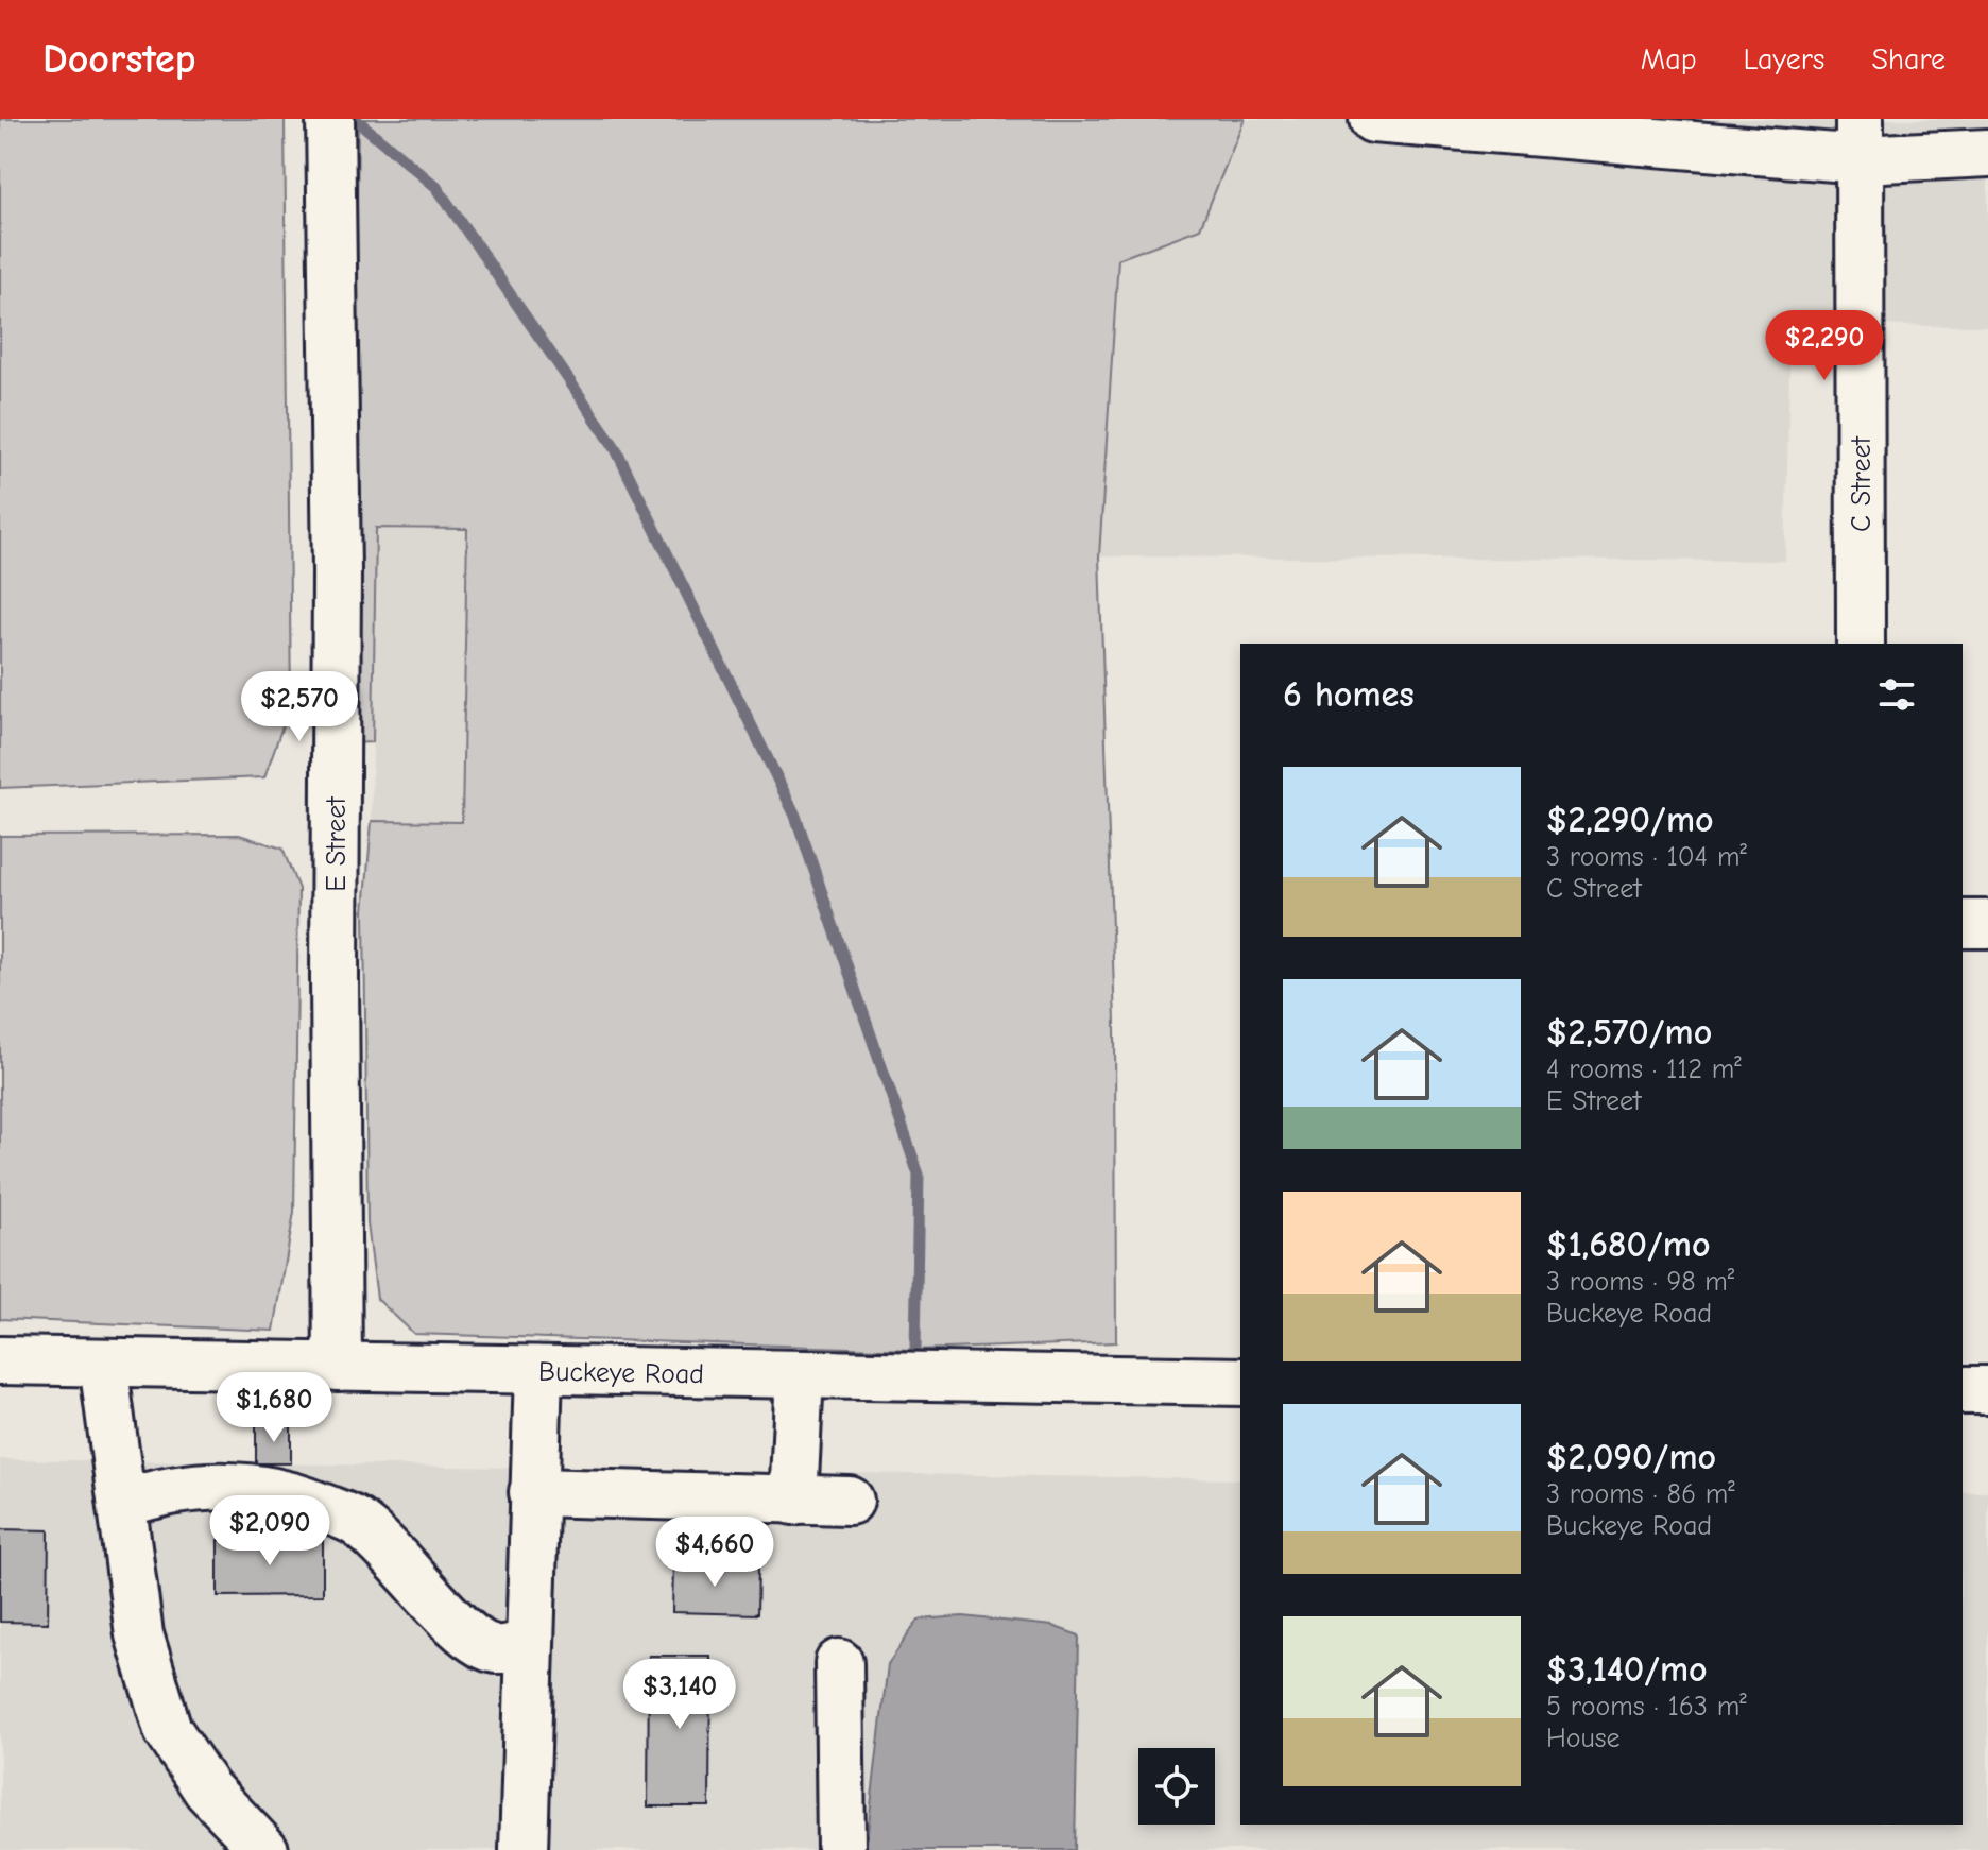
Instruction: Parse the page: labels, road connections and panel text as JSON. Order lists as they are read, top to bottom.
{
  "streets": {
    "street": ["C Street", "E Street", "Buckeye Road"]
  },
  "crossings": [
    ["E Street", "Buckeye Road"]
  ],
  "page": {
    "header": "Doorstep",
    "nav": ["Map", "Layers", "Share"],
    "price": [
      "$2,290",
      "$2,570",
      "$1,680",
      "$2,090",
      "$4,660",
      "$3,140"
    ],
    "heading": "6 homes",
    "list": [
      {
        "name": "$2,290/mo",
        "note": "3 rooms · 104 m² · C Street"
      },
      {
        "name": "$2,570/mo",
        "note": "4 rooms · 112 m² · E Street"
      },
      {
        "name": "$1,680/mo",
        "note": "3 rooms · 98 m² · Buckeye Road"
      },
      {
        "name": "$2,090/mo",
        "note": "3 rooms · 86 m² · Buckeye Road"
      },
      {
        "name": "$3,140/mo",
        "note": "5 rooms · 163 m² · House"
      }
    ]
  }
}
